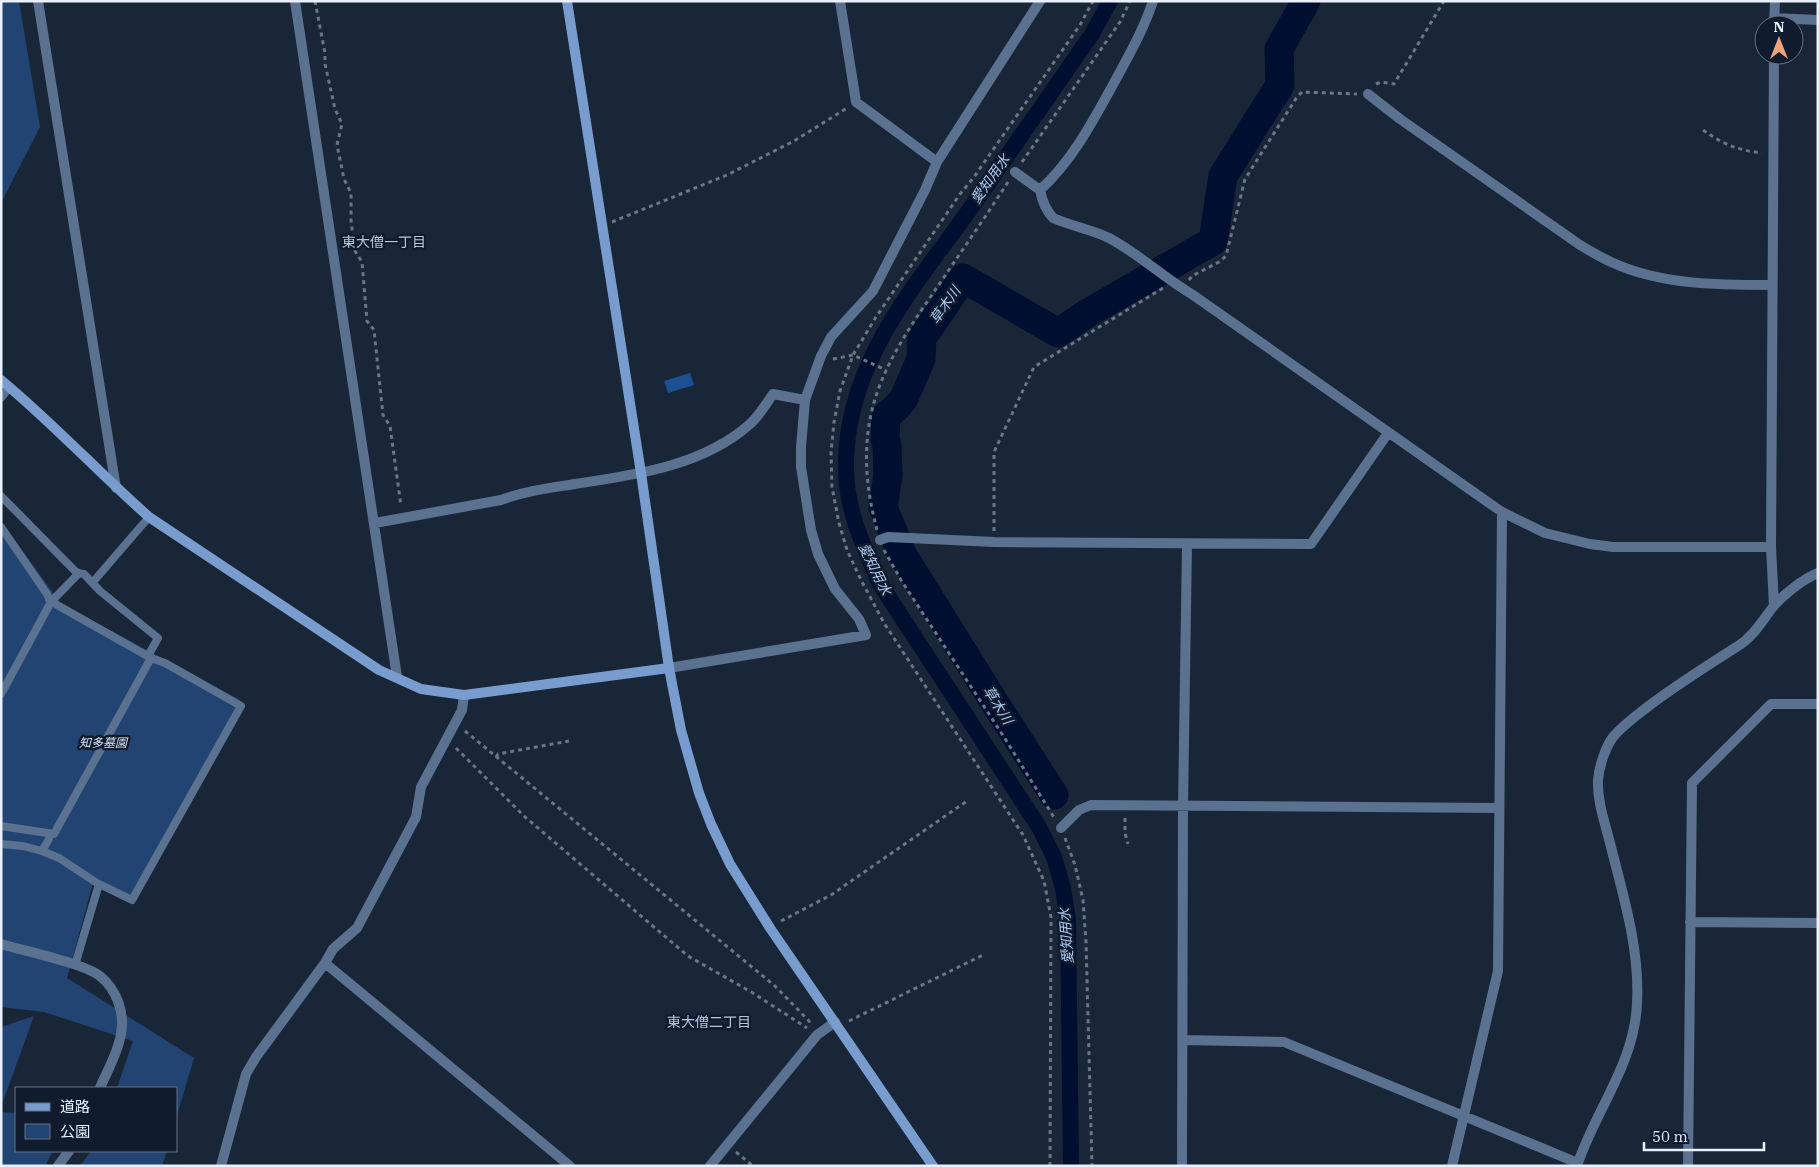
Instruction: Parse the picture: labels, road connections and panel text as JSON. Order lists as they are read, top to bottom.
{
  "districts": ["東大僧一丁目", "東大僧二丁目"],
  "water": ["愛知用水", "草木川"],
  "parks": ["知多墓園"],
  "legend": ["道路", "公園"],
  "scale_bar": "50 m",
  "north": "top"
}
